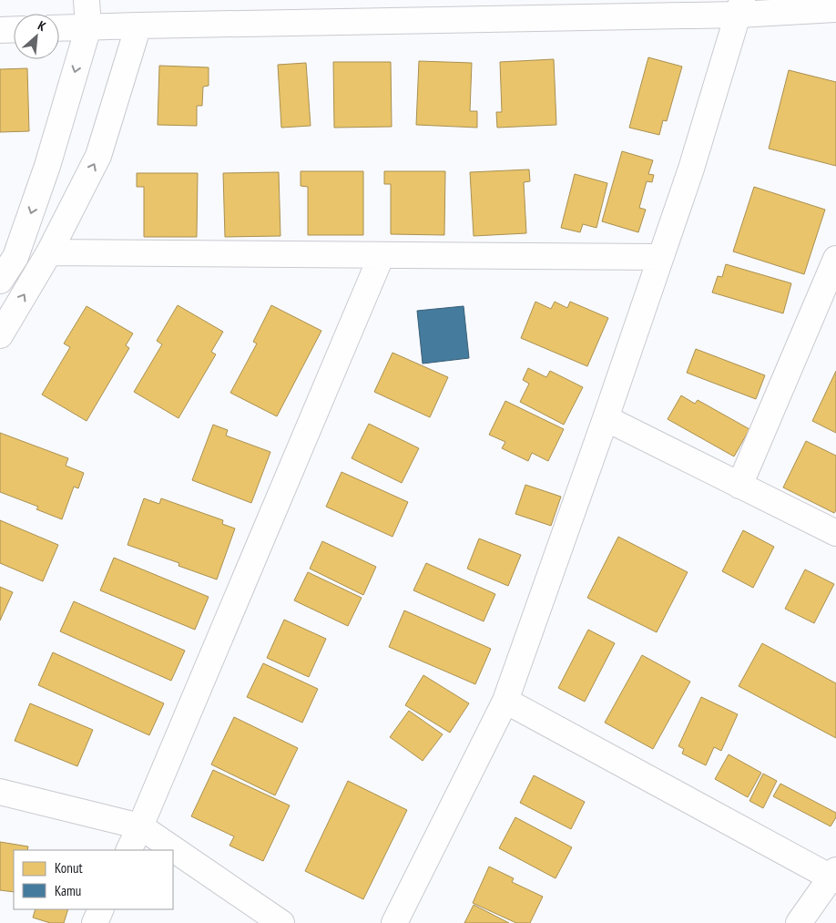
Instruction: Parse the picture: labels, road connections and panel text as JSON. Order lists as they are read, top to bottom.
{
  "legend": ["Konut", "Kamu"],
  "north": "top right"
}
